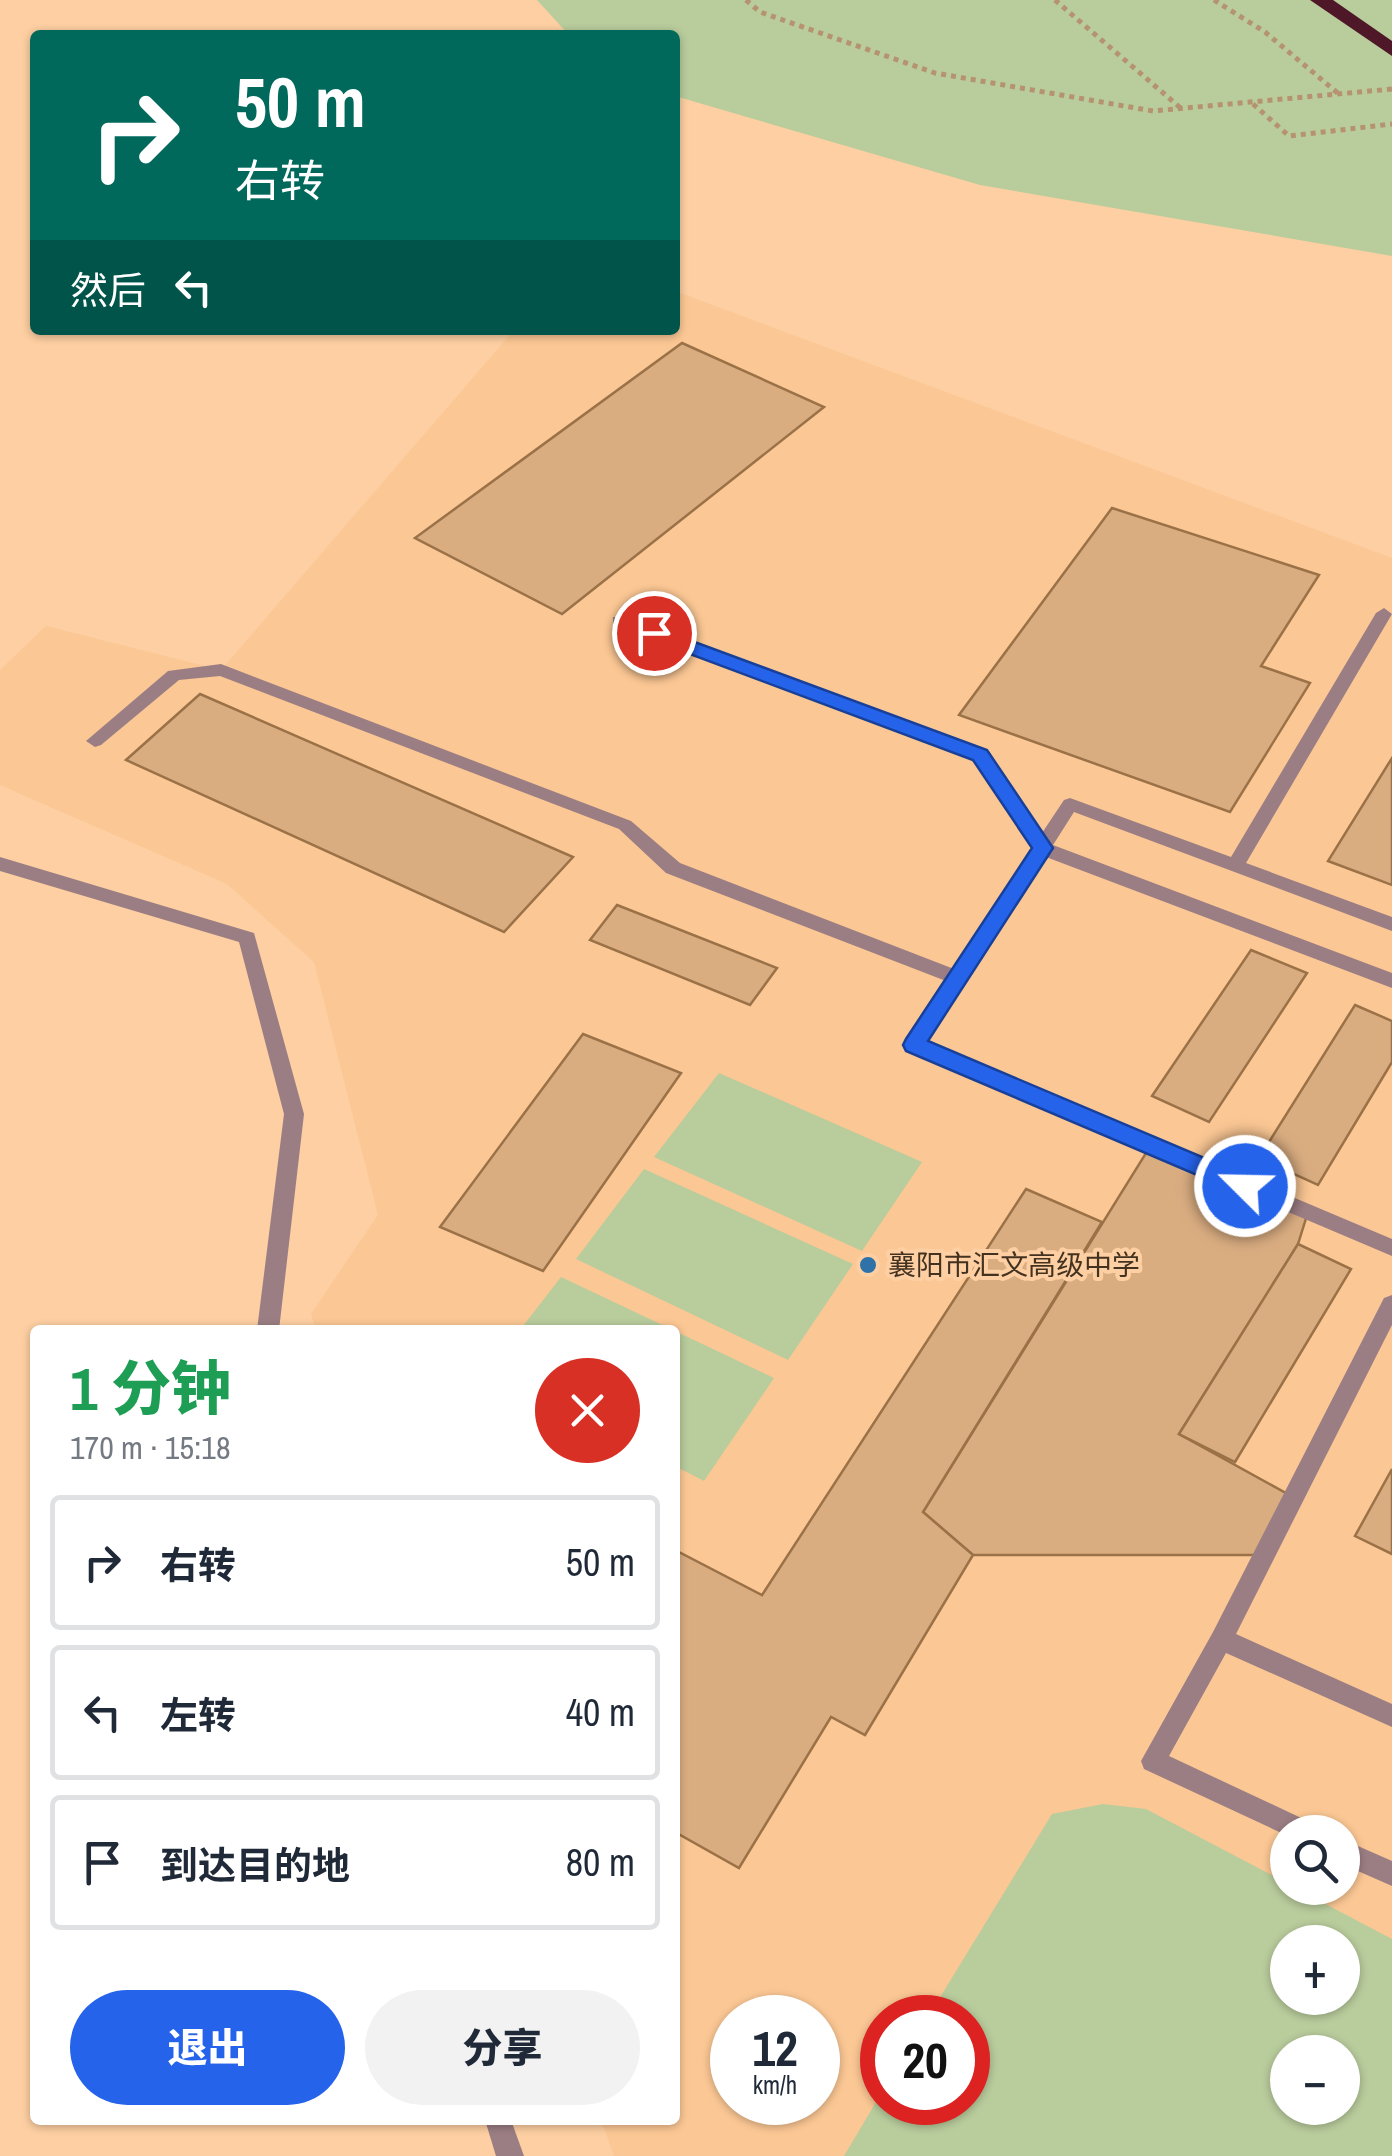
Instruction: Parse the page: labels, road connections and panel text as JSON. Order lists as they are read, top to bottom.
{
  "places": ["襄阳市汇文高级中学"],
  "page": {
    "turn": ["50 m", "右转"],
    "then": "然后",
    "heading": ["1 分钟", "170 m · 15:18"],
    "list": [
      {
        "name": "右转",
        "value": "50 m"
      },
      {
        "name": "左转",
        "value": "40 m"
      },
      {
        "name": "到达目的地",
        "value": "80 m"
      }
    ],
    "map_buttons": ["+", "−"],
    "buttons": ["退出", "分享"],
    "speed": "12 km/h",
    "limit": "20"
  }
}
